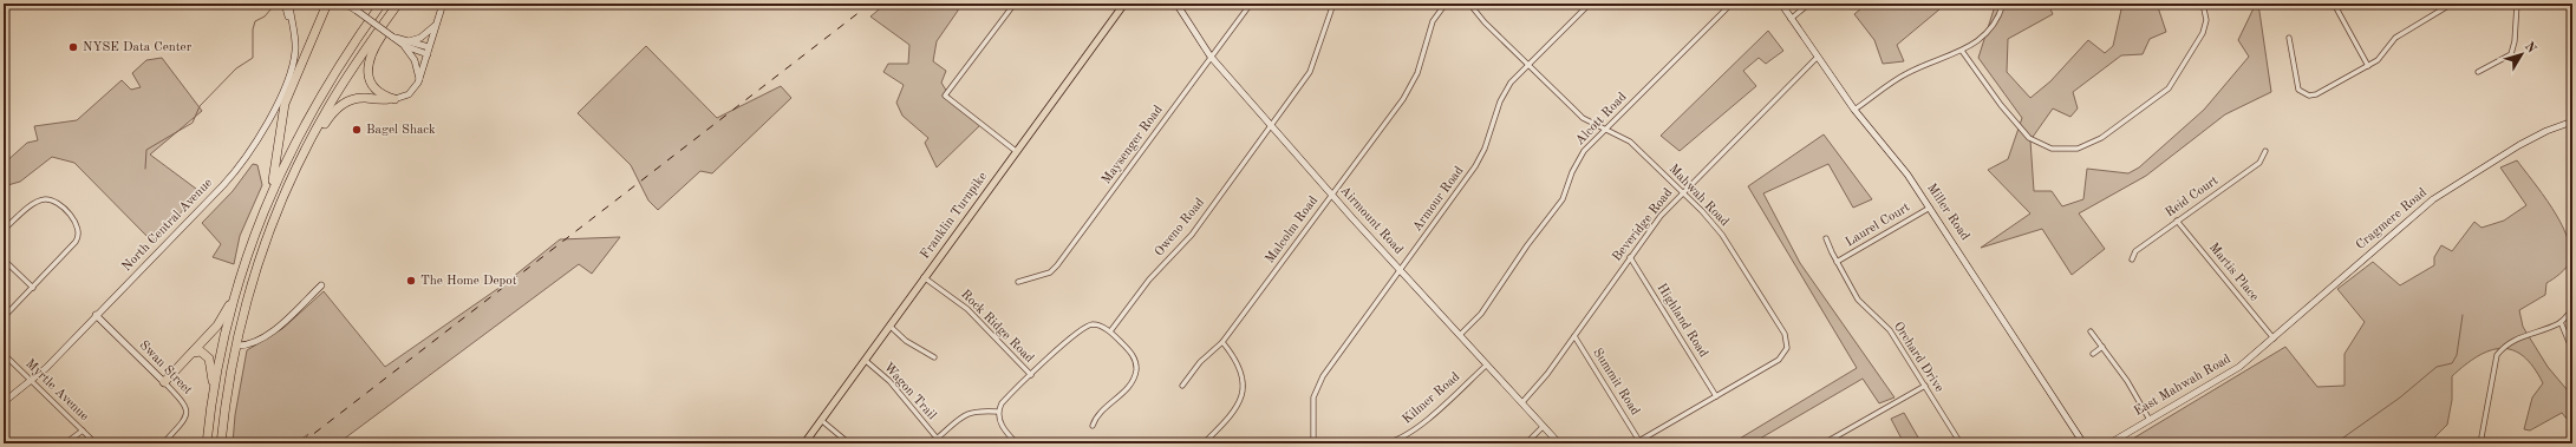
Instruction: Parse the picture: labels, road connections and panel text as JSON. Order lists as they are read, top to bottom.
{
  "streets": {
    "main road": ["Franklin Turnpike"],
    "street": [
      "Alcott Road",
      "Maysenger Road",
      "Mahwah Road",
      "Reid Court",
      "Armour Road",
      "Miller Road",
      "Cragmere Road",
      "Airmount Road",
      "North Central Avenue",
      "Beveridge Road",
      "Laurel Court",
      "Oweno Road",
      "Malcolm Road",
      "Martis Place",
      "Highland Road",
      "Rock Ridge Road",
      "Orchard Drive",
      "Swan Street",
      "Summit Road",
      "East Mahwah Road",
      "Myrtle Avenue",
      "Wagon Trail",
      "Kilmer Road"
    ]
  },
  "crossings": [
    ["Alcott Road", "Mahwah Road"],
    ["Alcott Road", "Airmount Road"],
    ["Maysenger Road", "Airmount Road"],
    ["Mahwah Road", "Armour Road"],
    ["Mahwah Road", "Beveridge Road"],
    ["Mahwah Road", "Highland Road"],
    ["Mahwah Road", "Summit Road"],
    ["Reid Court", "Martis Place"],
    ["Armour Road", "Airmount Road"],
    ["Miller Road", "Beveridge Road"],
    ["Miller Road", "Laurel Court"],
    ["Franklin Turnpike", "Rock Ridge Road"],
    ["Franklin Turnpike", "Wagon Trail"],
    ["Cragmere Road", "East Mahwah Road"],
    ["Airmount Road", "Beveridge Road"],
    ["Airmount Road", "Oweno Road"],
    ["Airmount Road", "Malcolm Road"],
    ["Airmount Road", "Kilmer Road"],
    ["North Central Avenue", "Swan Street"],
    ["North Central Avenue", "Myrtle Avenue"],
    ["Beveridge Road", "Highland Road"],
    ["Beveridge Road", "Summit Road"],
    ["Laurel Court", "Orchard Drive"],
    ["Martis Place", "East Mahwah Road"]
  ],
  "places": ["NYSE Data Center", "Bagel Shack", "The Home Depot"],
  "north": "top right"
}
